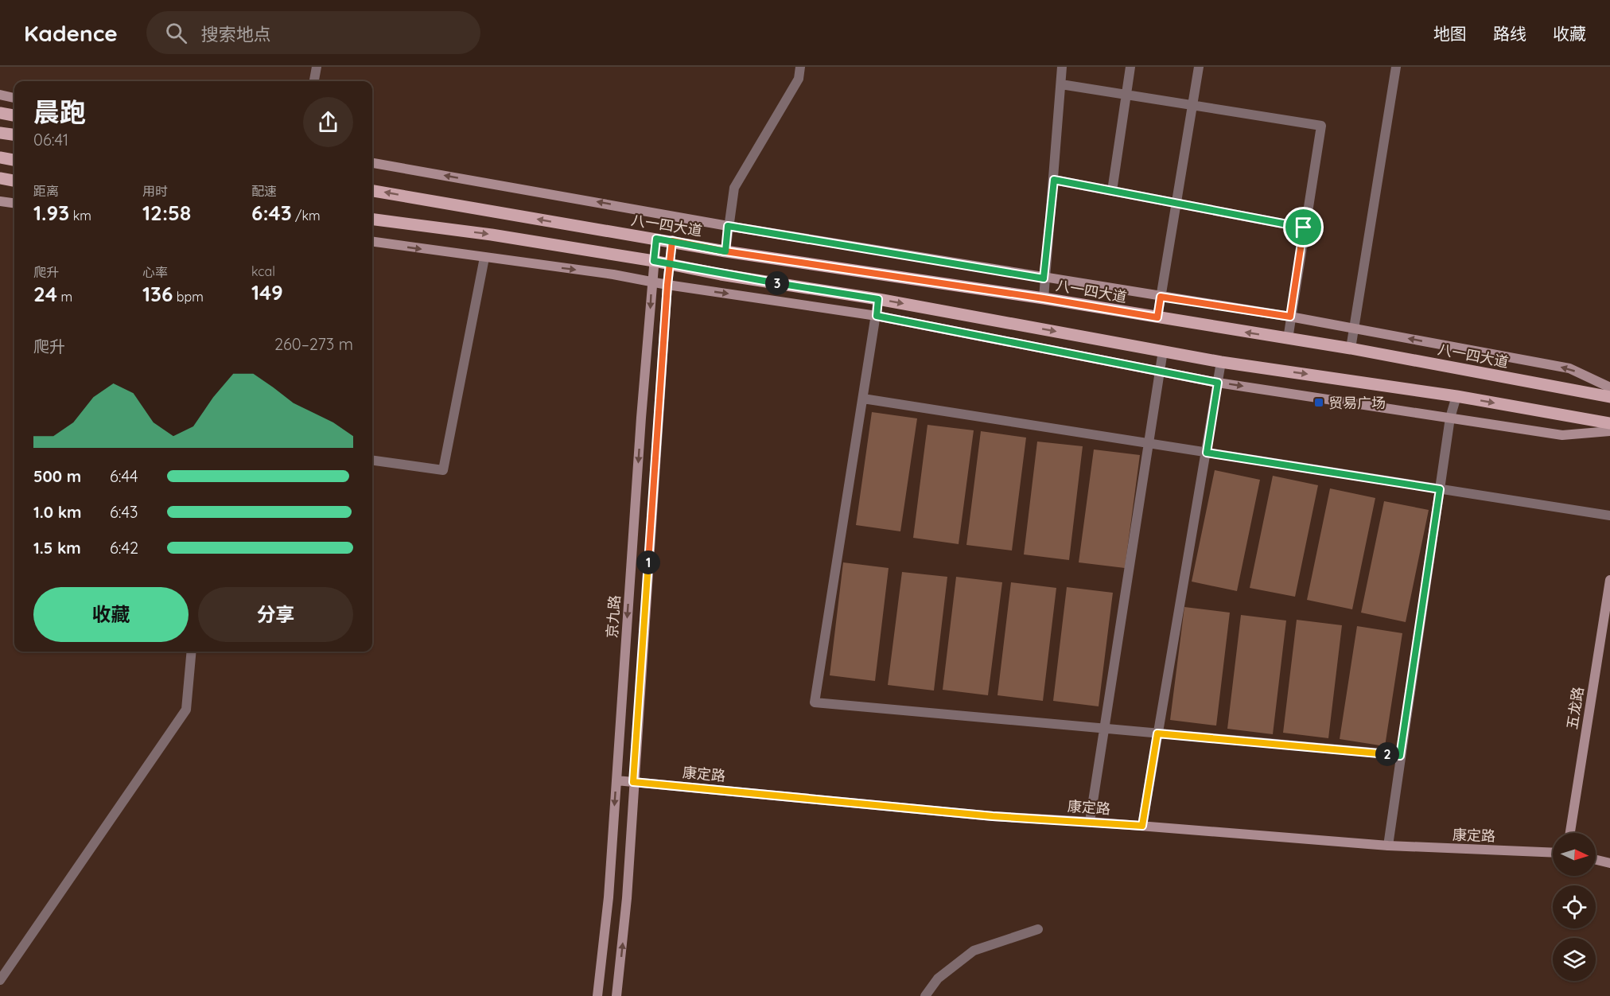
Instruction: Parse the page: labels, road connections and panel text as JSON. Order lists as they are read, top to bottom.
{
  "streets": {
    "main road": ["八一四大道"],
    "street": ["京九路", "五龙路", "康定路"]
  },
  "crossings": [
    ["八一四大道", "京九路"],
    ["京九路", "康定路"]
  ],
  "places": {
    "transit": ["贸易广场"]
  },
  "north": "right",
  "page": {
    "header": "Kadence",
    "search": "搜索地点",
    "nav": ["地图", "路线", "收藏"],
    "heading": ["晨跑", "06:41"],
    "stats": [
      ["距离", "1.93 km"],
      ["用时", "12:58"],
      ["配速", "6:43 /km"],
      ["爬升", "24 m"],
      ["心率", "136 bpm"],
      ["kcal", "149"]
    ],
    "pins": ["3", "1", "2"],
    "chart": ["爬升", "260–273 m"],
    "list": [
      {
        "name": "500 m",
        "note": "6:44"
      },
      {
        "name": "1.0 km",
        "note": "6:43"
      },
      {
        "name": "1.5 km",
        "note": "6:42"
      }
    ],
    "buttons": ["收藏", "分享"]
  }
}
